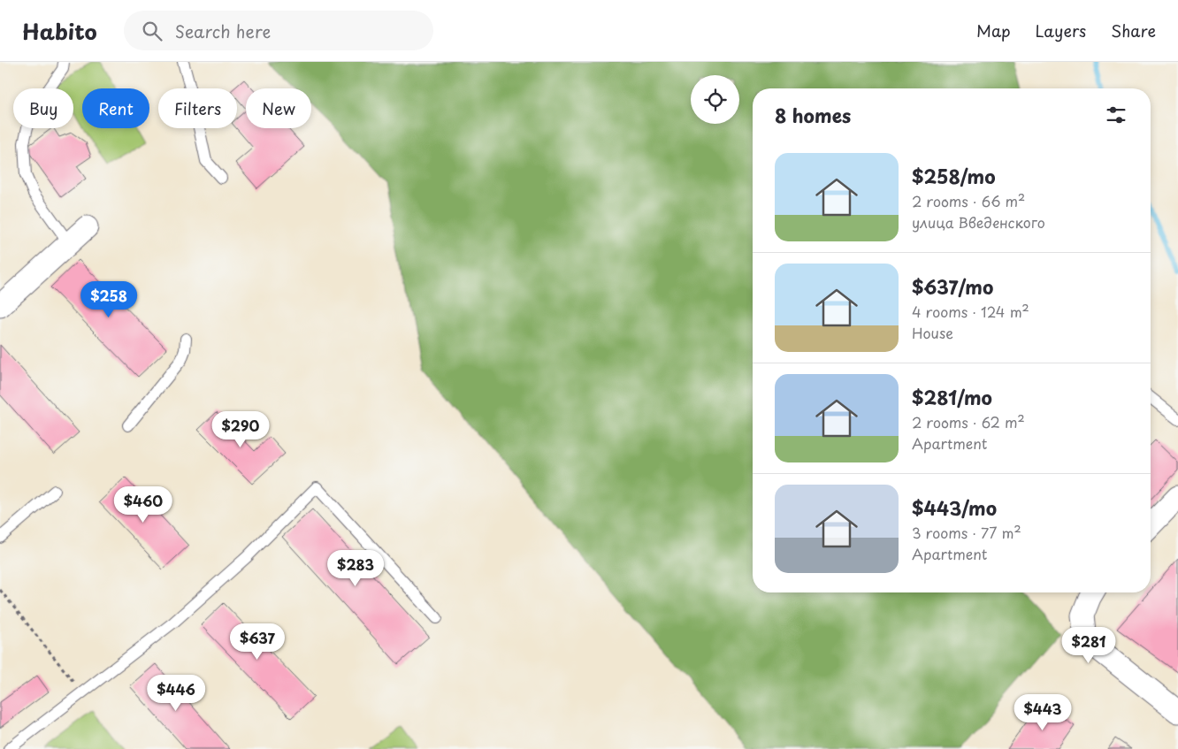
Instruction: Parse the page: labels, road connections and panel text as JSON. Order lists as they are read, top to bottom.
{
  "page": {
    "header": "Habito",
    "search": "Search here",
    "nav": ["Map", "Layers", "Share"],
    "chip": [
      "Buy",
      "Rent",
      "Filters",
      "New"
    ],
    "heading": "8 homes",
    "list": [
      {
        "name": "$258/mo",
        "note": "2 rooms · 66 m² · улица Введенского"
      },
      {
        "name": "$637/mo",
        "note": "4 rooms · 124 m² · House"
      },
      {
        "name": "$281/mo",
        "note": "2 rooms · 62 m² · Apartment"
      },
      {
        "name": "$443/mo",
        "note": "3 rooms · 77 m² · Apartment"
      }
    ],
    "price": [
      "$258",
      "$290",
      "$460",
      "$283",
      "$637",
      "$281",
      "$446",
      "$443"
    ]
  }
}
